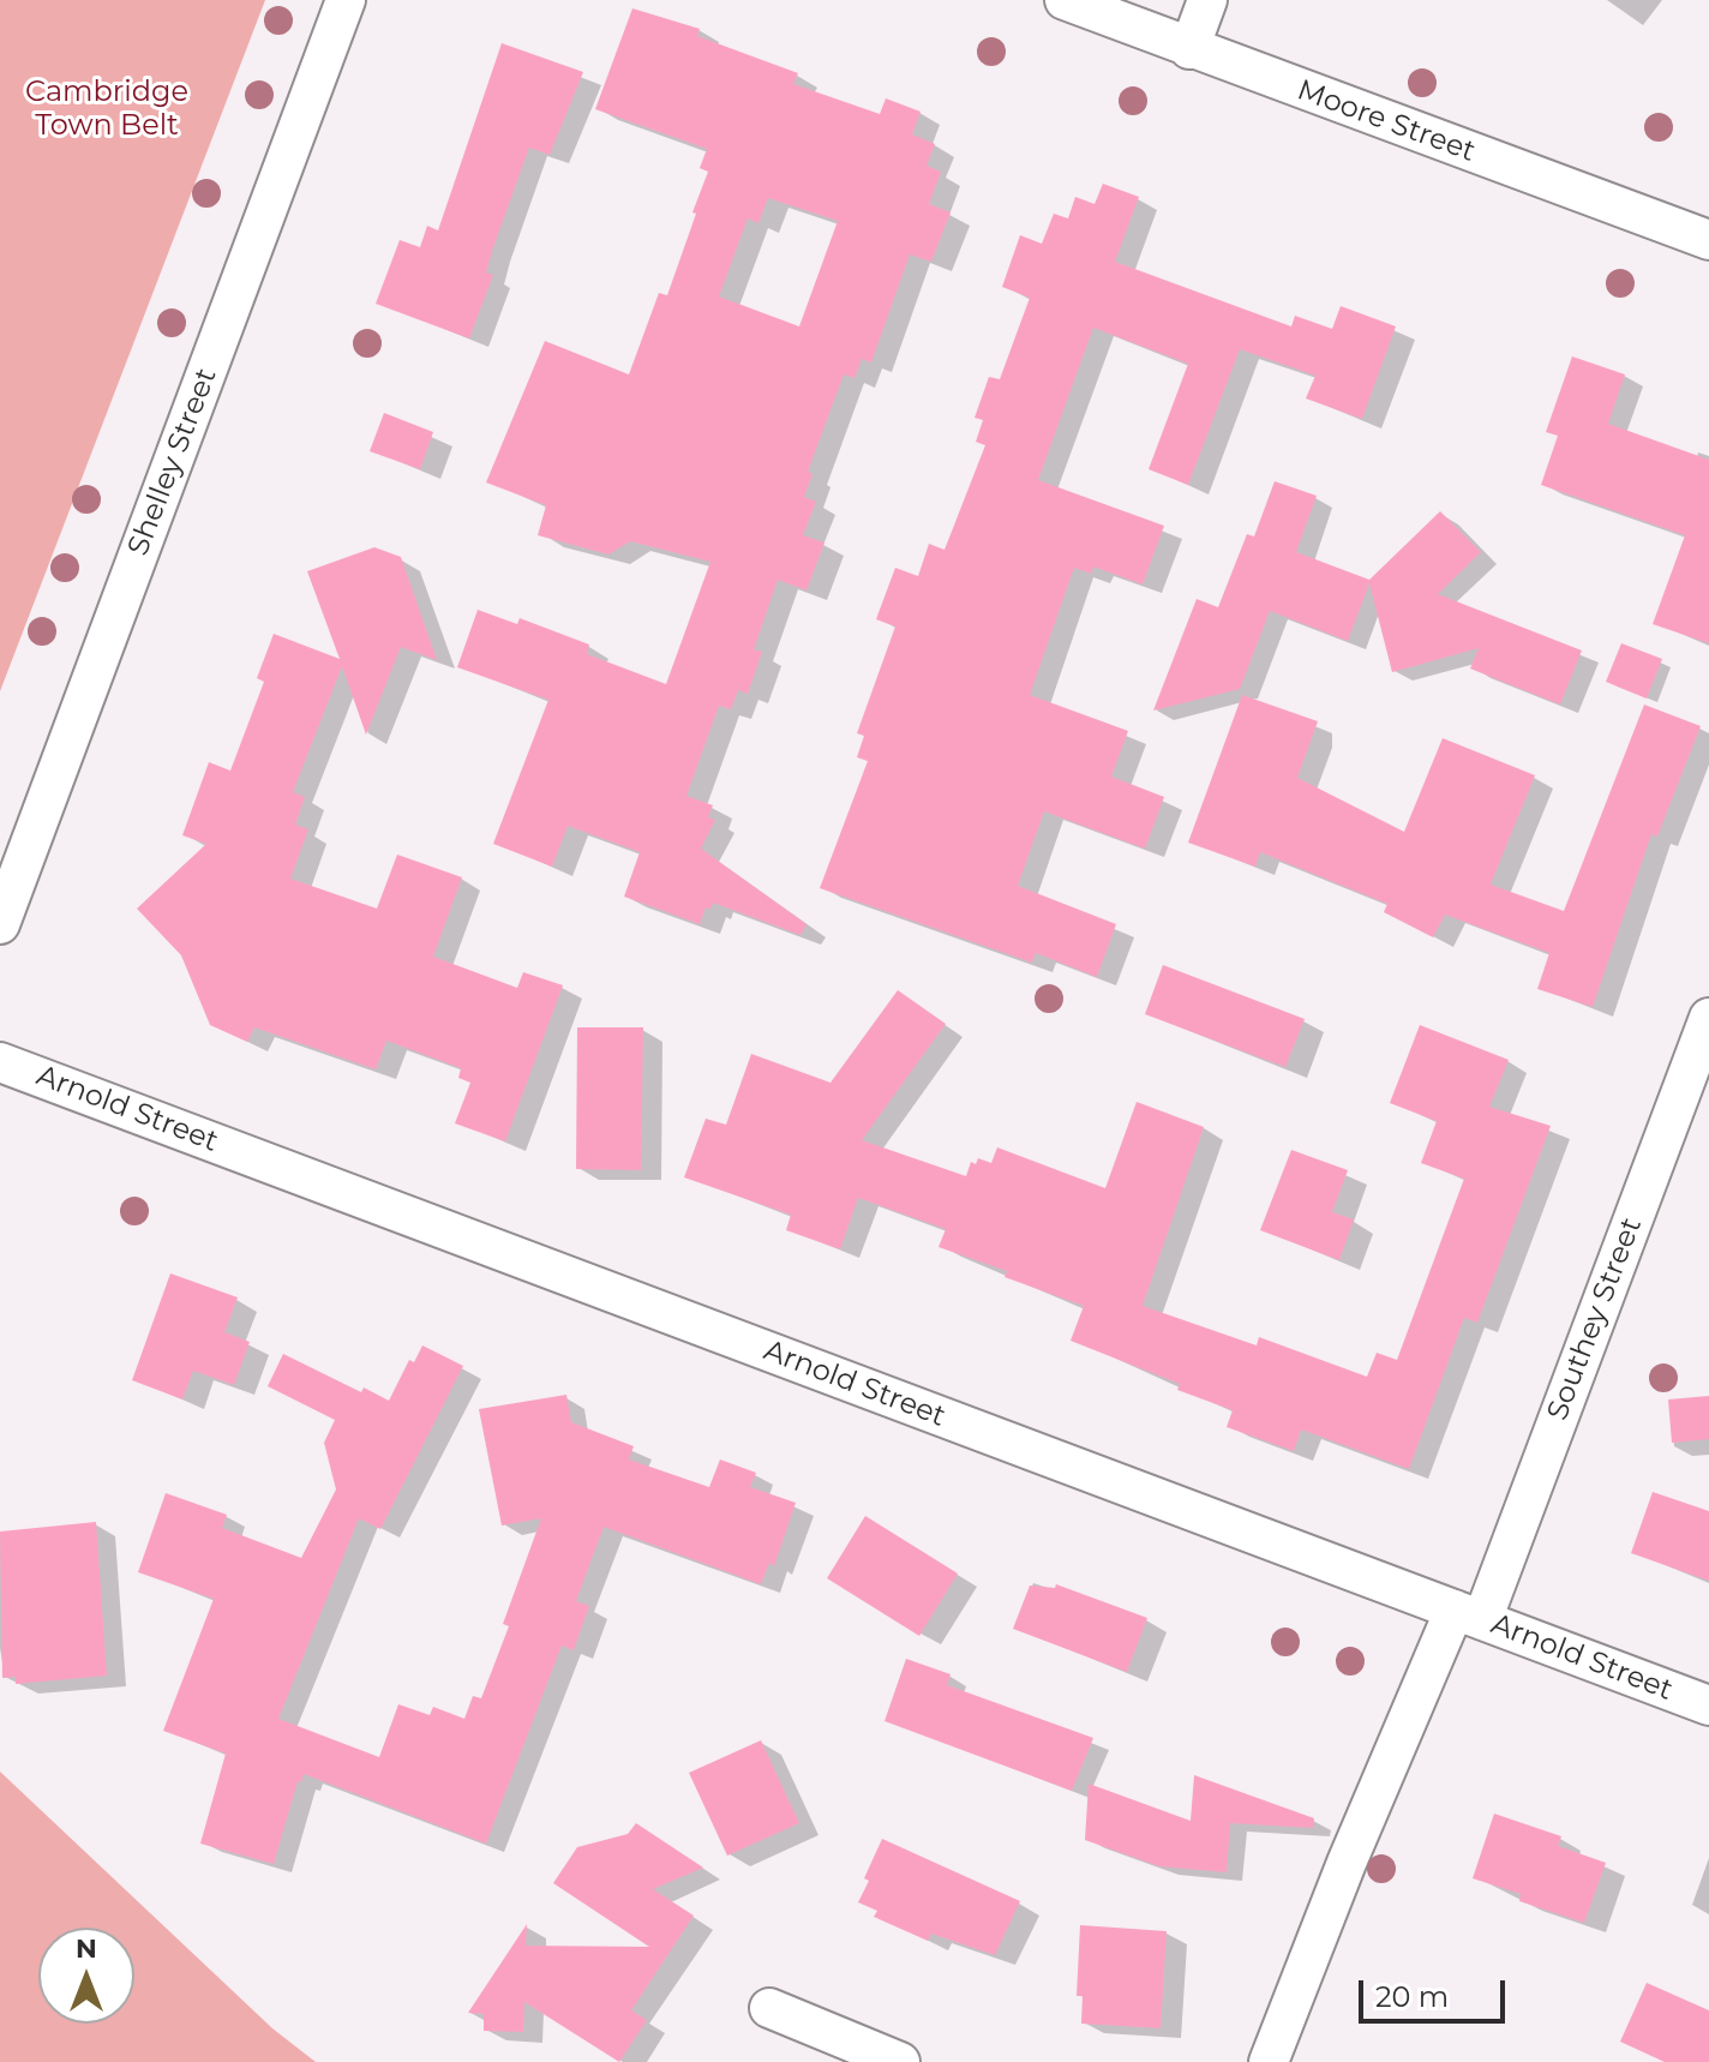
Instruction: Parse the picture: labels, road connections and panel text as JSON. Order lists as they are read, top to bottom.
{
  "streets": {
    "street": [
      "Moore Street",
      "Shelley Street",
      "Arnold Street",
      "Southey Street"
    ]
  },
  "crossings": [
    ["Arnold Street", "Southey Street"]
  ],
  "parks": ["Cambridge Town Belt"],
  "scale_bar": "20 m",
  "north": "top"
}
